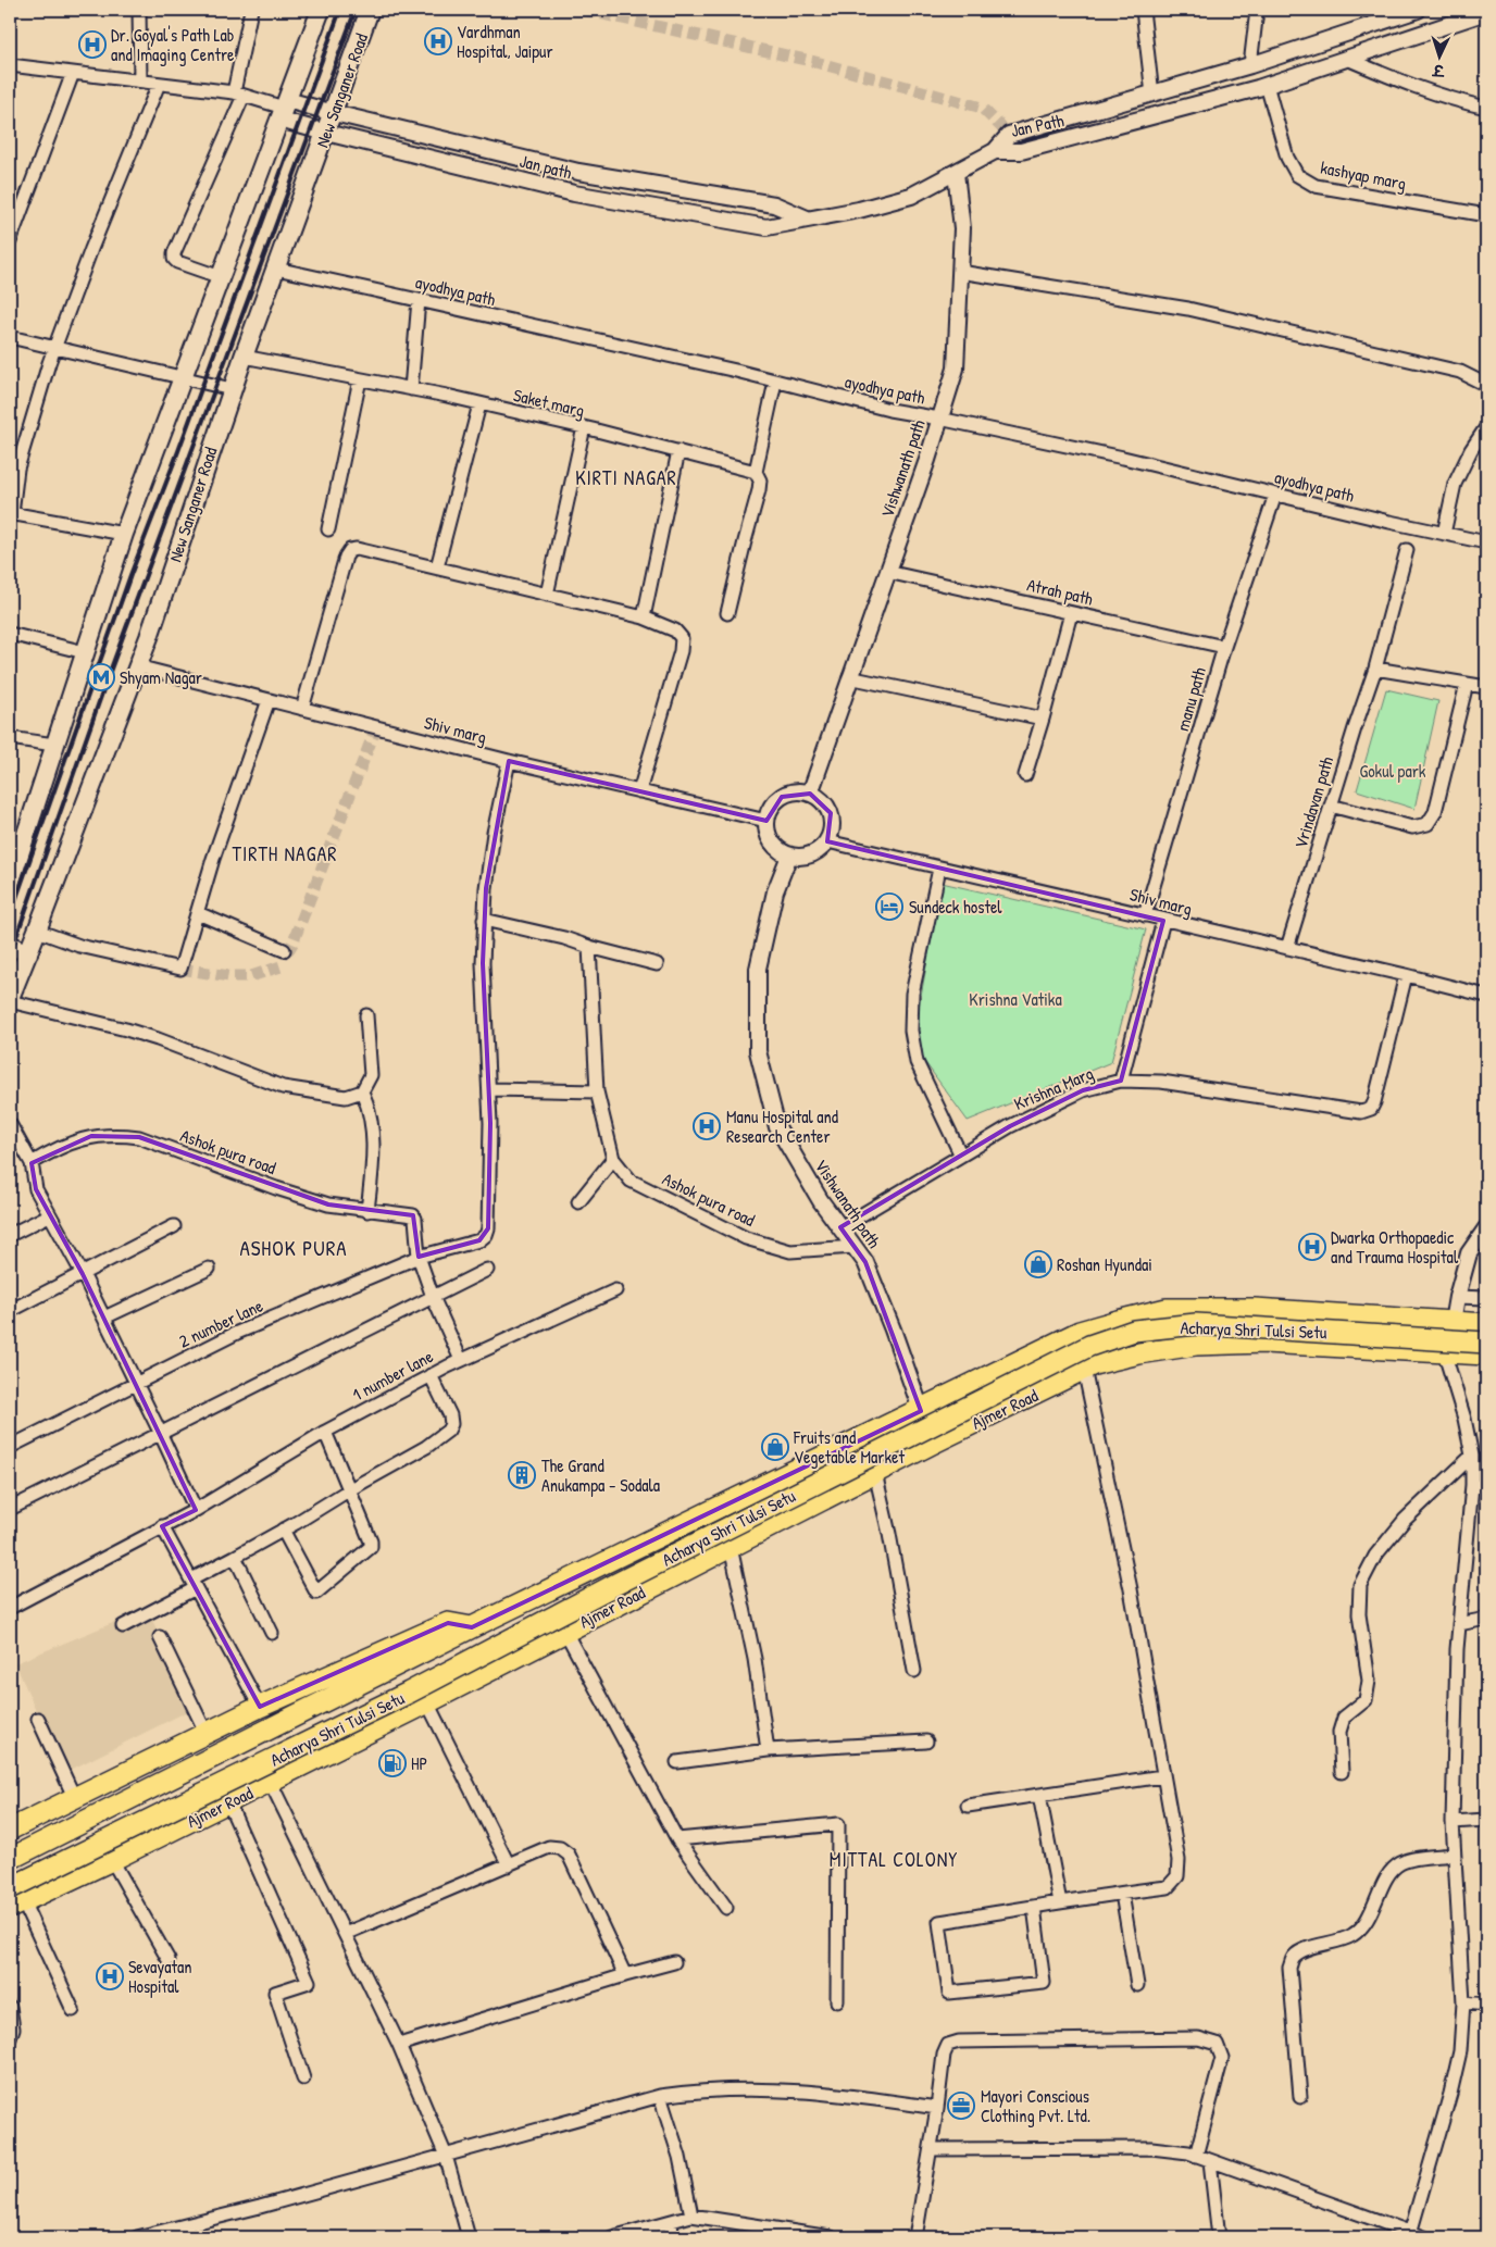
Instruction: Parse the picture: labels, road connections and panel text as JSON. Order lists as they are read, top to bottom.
{
  "streets": {
    "highway": ["Acharya Shri Tulsi Setu", "Ajmer Road"],
    "main road": ["New Sanganer Road"],
    "street": [
      "Jan Path",
      "Jan path",
      "kashyap marg",
      "ayodhya path",
      "Saket marg",
      "Vishwanath path",
      "Atrah path",
      "manu path",
      "Shiv marg",
      "Vrindavan path",
      "Krishna Marg",
      "Ashok pura road",
      "2 number lane",
      "1 number lane"
    ]
  },
  "crossings": [
    ["New Sanganer Road", "Jan path"],
    ["New Sanganer Road", "ayodhya path"],
    ["New Sanganer Road", "Saket marg"],
    ["New Sanganer Road", "Shiv marg"],
    ["Jan Path", "Jan path"],
    ["Jan Path", "kashyap marg"],
    ["Jan path", "Vishwanath path"],
    ["ayodhya path", "Vishwanath path"],
    ["ayodhya path", "manu path"],
    ["Vishwanath path", "Atrah path"],
    ["Vishwanath path", "Shiv marg"],
    ["Vishwanath path", "Krishna Marg"],
    ["Vishwanath path", "Ashok pura road"],
    ["Vishwanath path", "Ajmer Road"],
    ["Atrah path", "manu path"],
    ["manu path", "Shiv marg"],
    ["Shiv marg", "Vrindavan path"],
    ["Shiv marg", "Krishna Marg"],
    ["Ashok pura road", "2 number lane"],
    ["Acharya Shri Tulsi Setu", "Ajmer Road"]
  ],
  "districts": [
    "KIRTI NAGAR",
    "TIRTH NAGAR",
    "ASHOK PURA",
    "MITTAL COLONY"
  ],
  "parks": ["Gokul park", "Krishna Vatika"],
  "places": {
    "hospital": [
      "Vardhman Hospital, Jaipur",
      "Dr. Goyal's Path Lab and Imaging Centre",
      "Manu Hospital and Research Center",
      "Dwarka Orthopaedic and Trauma Hospital",
      "Sevayatan Hospital"
    ],
    "metro station": ["Shyam Nagar"],
    "hotel": ["Sundeck hostel"],
    "shop": ["Roshan Hyundai", "Fruits and Vegetable Market"],
    "building": ["The Grand Anukampa - Sodala"],
    "fuel station": ["HP"],
    "office": ["Mayori Conscious Clothing Pvt. Ltd."]
  },
  "north": "bottom"
}
